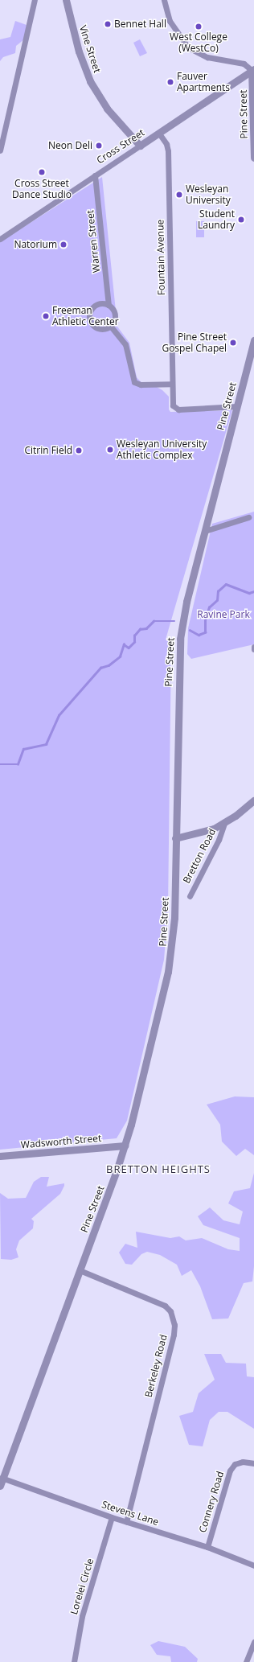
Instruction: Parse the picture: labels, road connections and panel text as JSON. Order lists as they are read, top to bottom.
{
  "streets": {
    "street": [
      "Vine Street",
      "Pine Street",
      "Cross Street",
      "Warren Street",
      "Fountain Avenue",
      "Bretton Road",
      "Wadsworth Street",
      "Berkeley Road",
      "Connery Road",
      "Stevens Lane",
      "Lorelei Circle"
    ]
  },
  "crossings": [
    ["Vine Street", "Cross Street"],
    ["Pine Street", "Cross Street"],
    ["Pine Street", "Fountain Avenue"],
    ["Pine Street", "Bretton Road"],
    ["Pine Street", "Wadsworth Street"],
    ["Pine Street", "Berkeley Road"],
    ["Pine Street", "Stevens Lane"],
    ["Cross Street", "Warren Street"],
    ["Cross Street", "Fountain Avenue"],
    ["Berkeley Road", "Stevens Lane"],
    ["Connery Road", "Stevens Lane"],
    ["Stevens Lane", "Lorelei Circle"]
  ],
  "districts": ["BRETTON HEIGHTS"],
  "parks": ["Ravine Park"],
  "places": [
    "Bennet Hall",
    "West College (WestCo)",
    "Fauver Apartments",
    "Neon Deli",
    "Cross Street Dance Studio",
    "Wesleyan University",
    "Student Laundry",
    "Natorium",
    "Freeman Athletic Center",
    "Pine Street Gospel Chapel",
    "Wesleyan University Athletic Complex",
    "Citrin Field"
  ]
}
